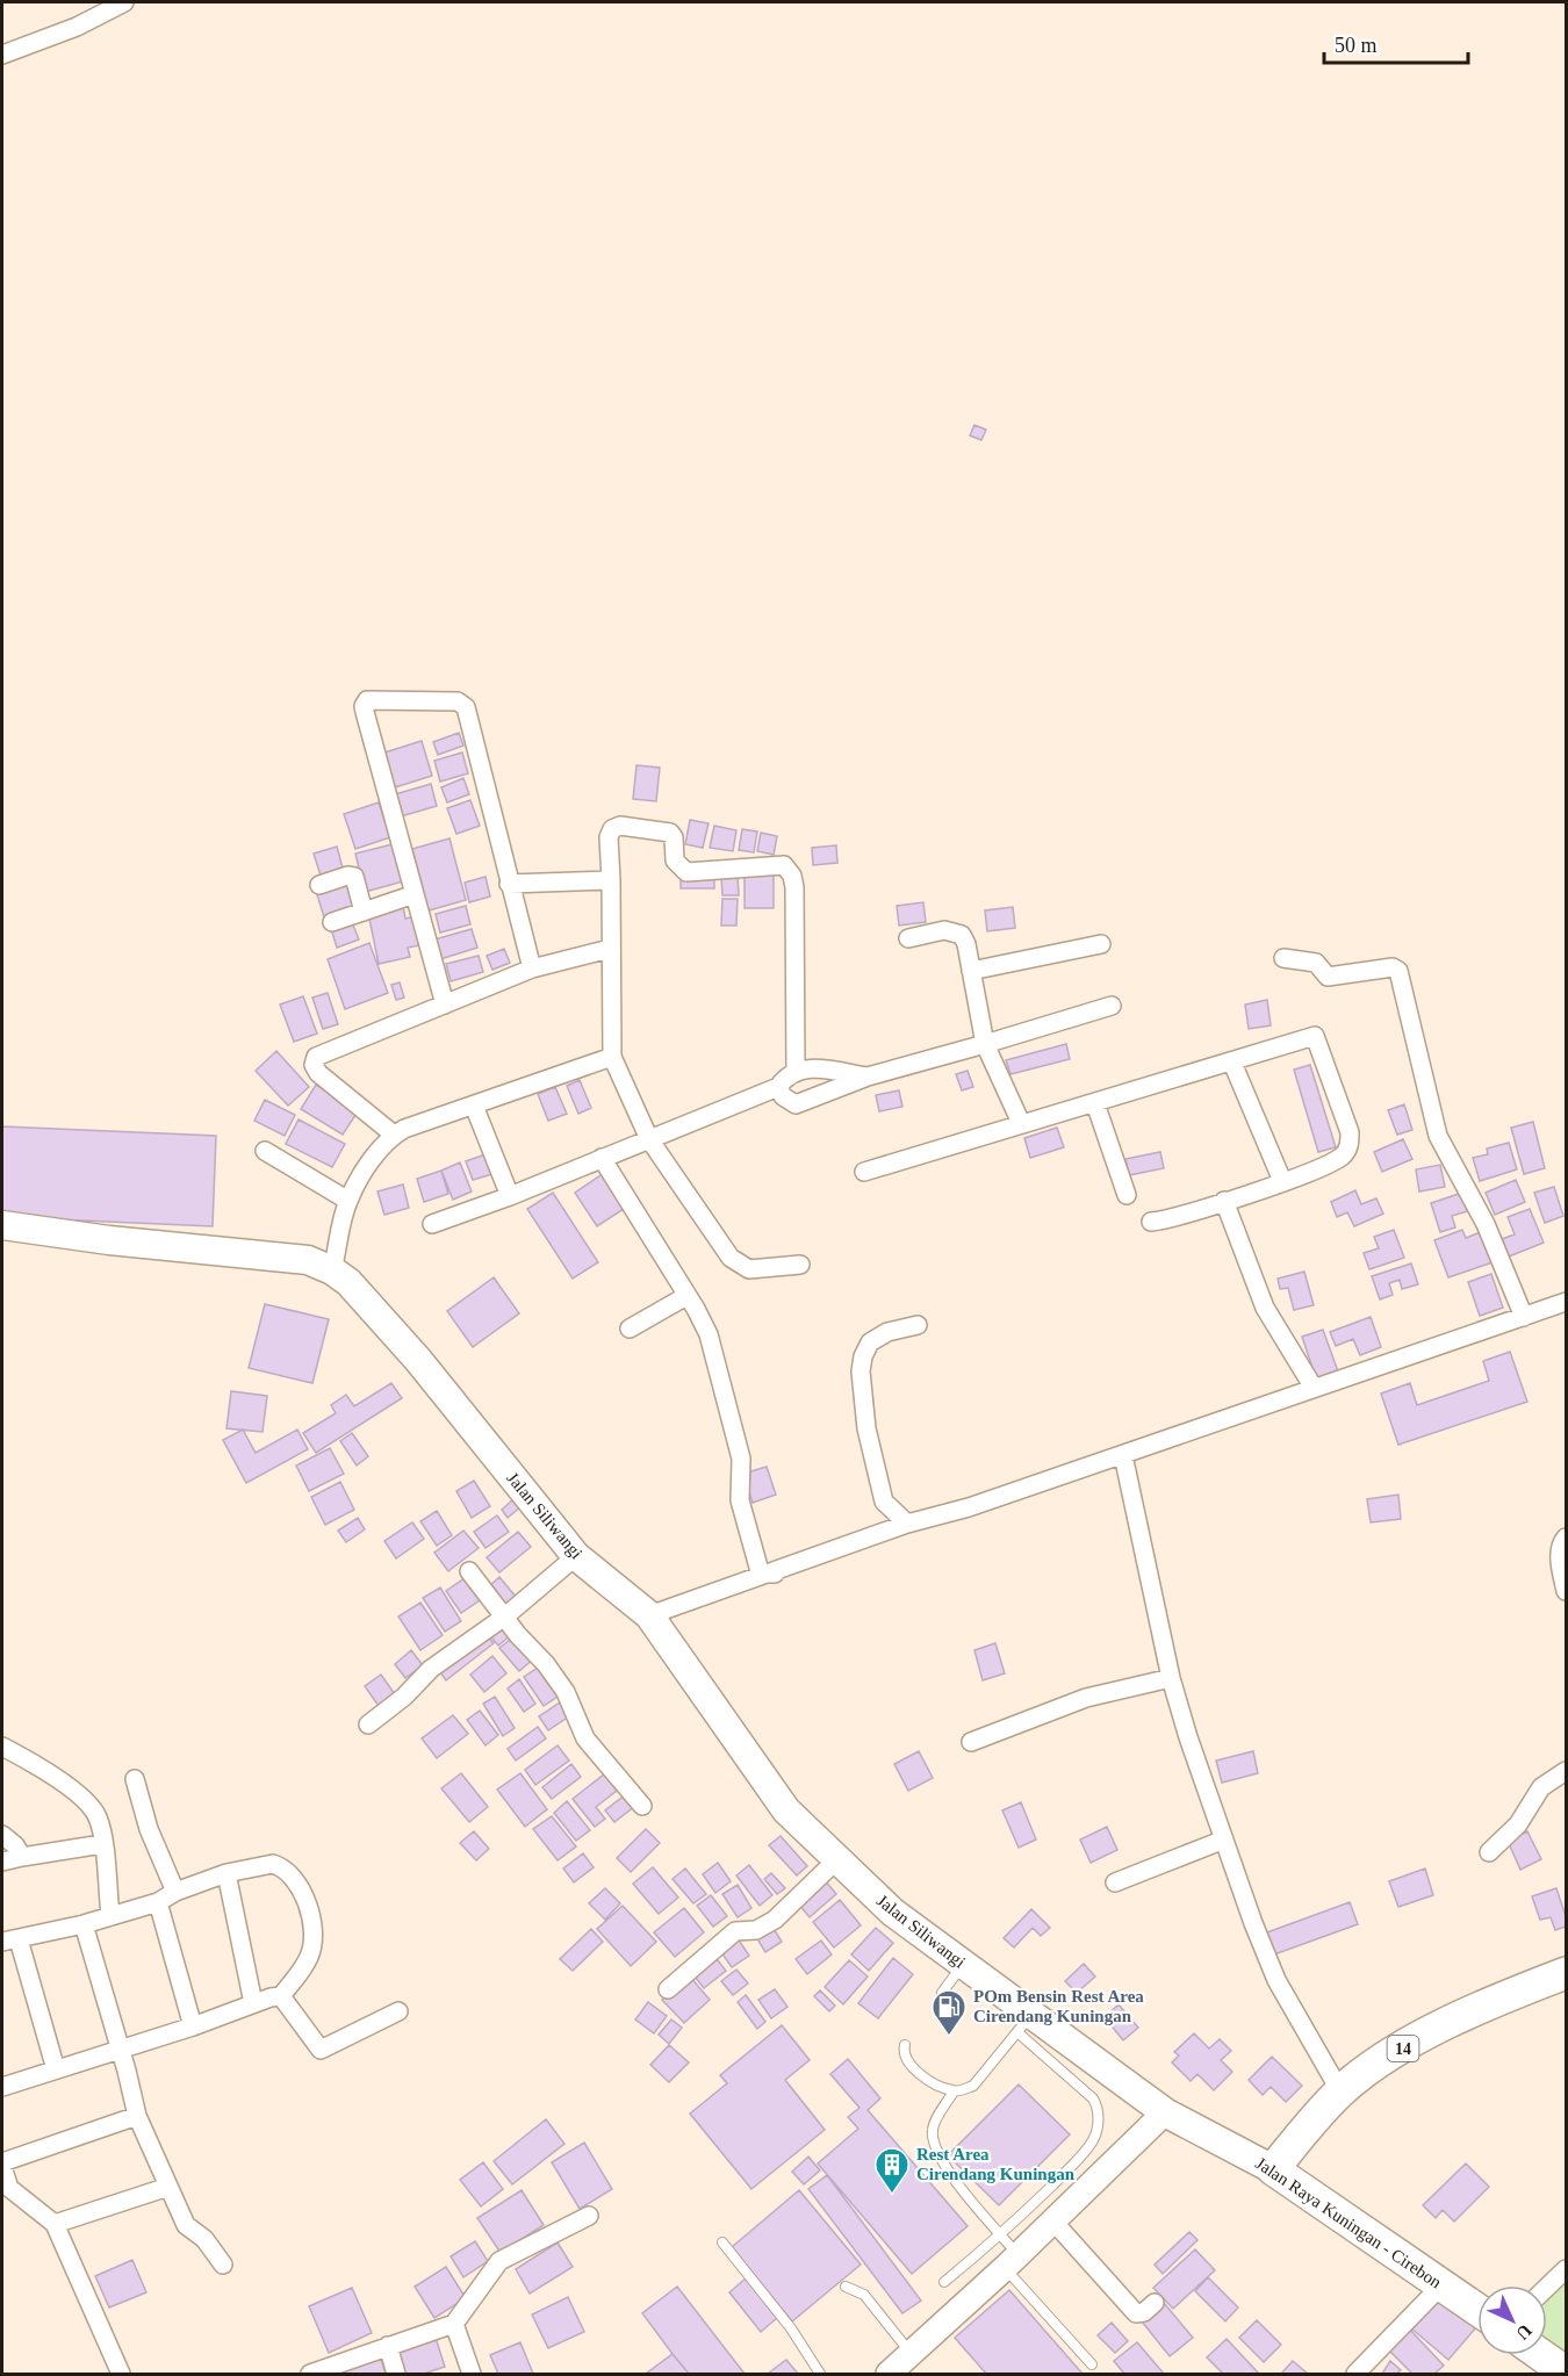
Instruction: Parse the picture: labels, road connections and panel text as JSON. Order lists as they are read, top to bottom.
{
  "streets": {
    "highway": ["14", "Jalan Raya Kuningan - Cirebon"],
    "main road": ["Jalan Siliwangi"]
  },
  "crossings": [
    ["Jalan Siliwangi", "Jalan Raya Kuningan - Cirebon"],
    ["14", "Jalan Raya Kuningan - Cirebon"]
  ],
  "places": {
    "fuel station": ["POm Bensin Rest Area Cirendang Kuningan"],
    "building": ["Rest Area Cirendang Kuningan"]
  },
  "scale_bar": "50 m",
  "north": "bottom right"
}
